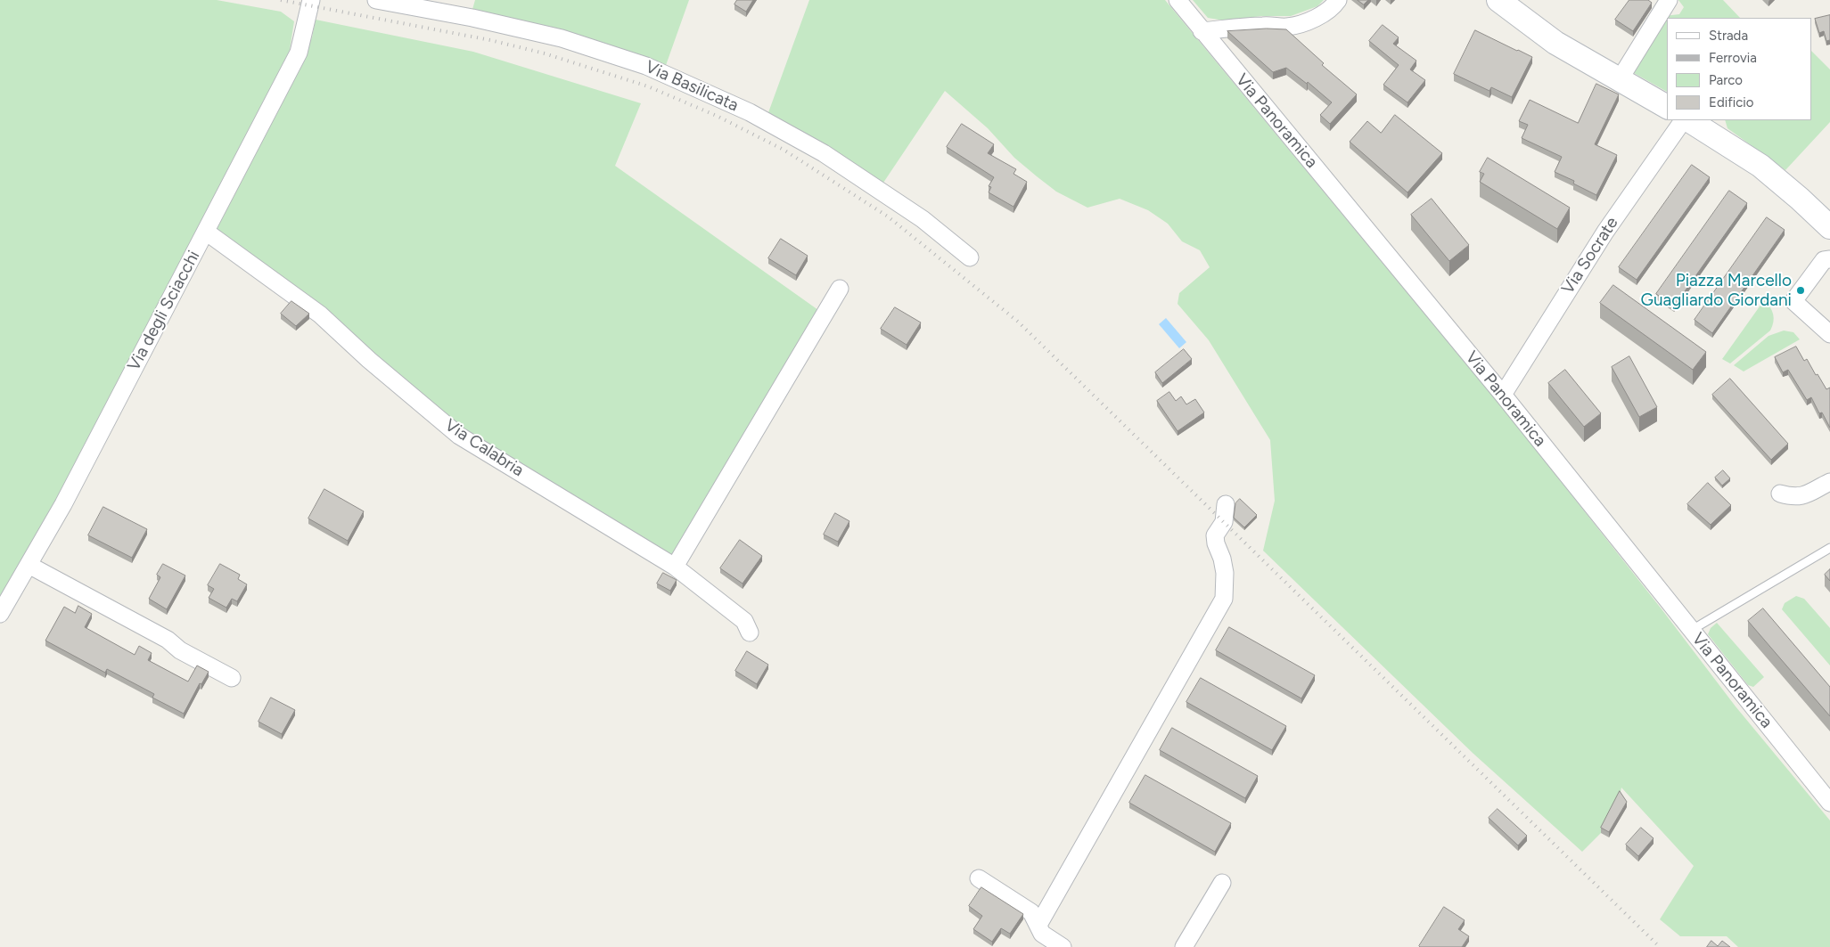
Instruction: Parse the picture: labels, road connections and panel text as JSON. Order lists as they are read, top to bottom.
{
  "streets": {
    "street": [
      "Via Basilicata",
      "Via Panoramica",
      "Via Socrate",
      "Via degli Sciacchi",
      "Via Calabria"
    ]
  },
  "crossings": [
    ["Via Panoramica", "Via Socrate"],
    ["Via degli Sciacchi", "Via Calabria"]
  ],
  "places": ["Piazza Marcello Guagliardo Giordani"],
  "legend": [
    "Strada",
    "Ferrovia",
    "Parco",
    "Edificio"
  ]
}
